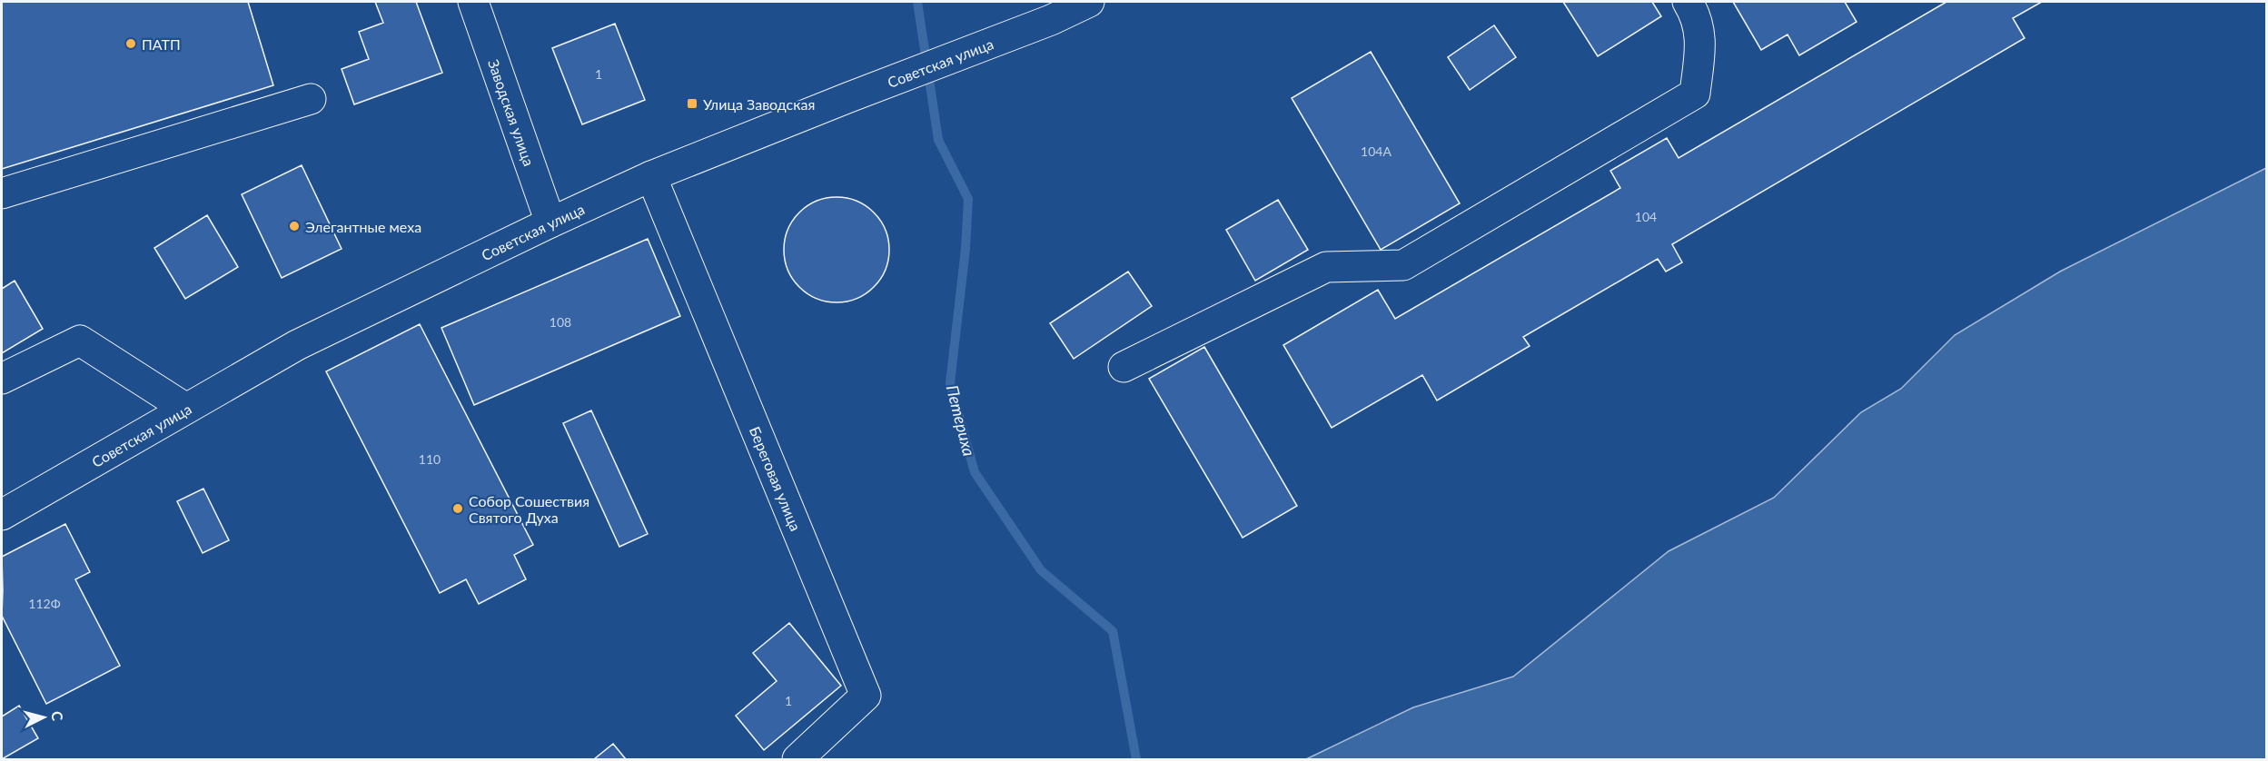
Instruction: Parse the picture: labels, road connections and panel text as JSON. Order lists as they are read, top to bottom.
{
  "streets": {
    "main road": ["Советская улица", "Заводская улица", "Береговая улица"]
  },
  "crossings": [
    ["Советская улица", "Заводская улица"],
    ["Советская улица", "Береговая улица"]
  ],
  "water": ["Петериха"],
  "places": {
    "other": ["ПАТП", "Элегантные меха", "Собор Сошествия Святого Духа"],
    "transit": ["Улица Заводская"]
  },
  "house_numbers": [
    "1",
    "104А",
    "104",
    "108",
    "110",
    "112Ф",
    "1"
  ],
  "north": "right"
}
